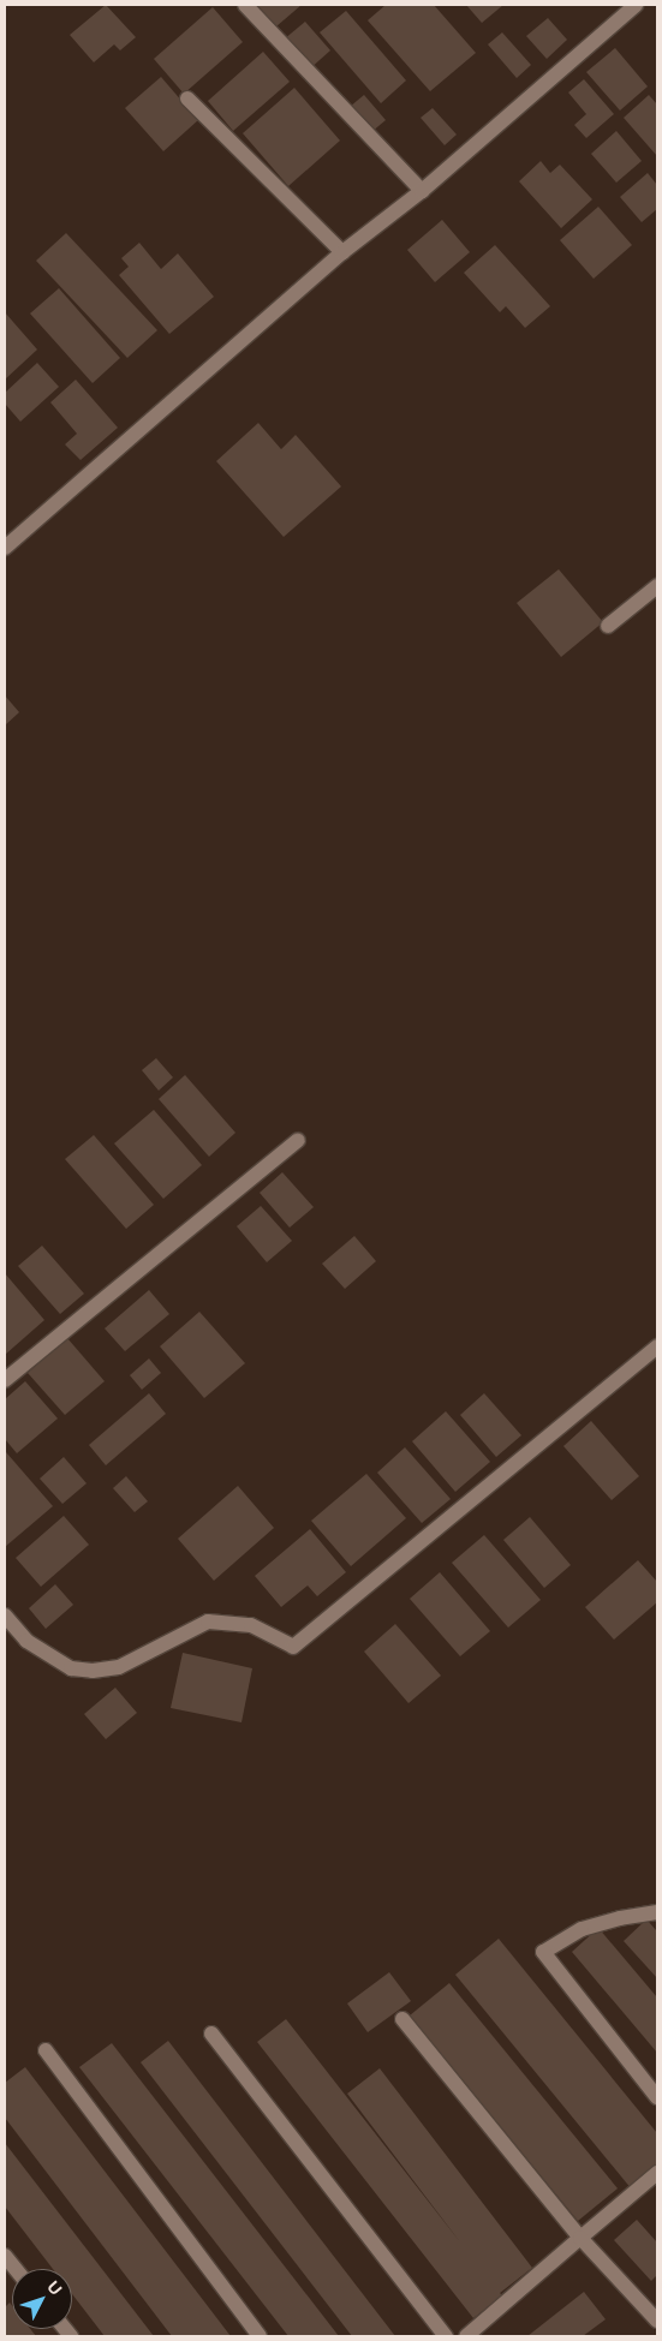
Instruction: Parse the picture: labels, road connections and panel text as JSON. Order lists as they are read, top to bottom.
{
  "north": "top right"
}
